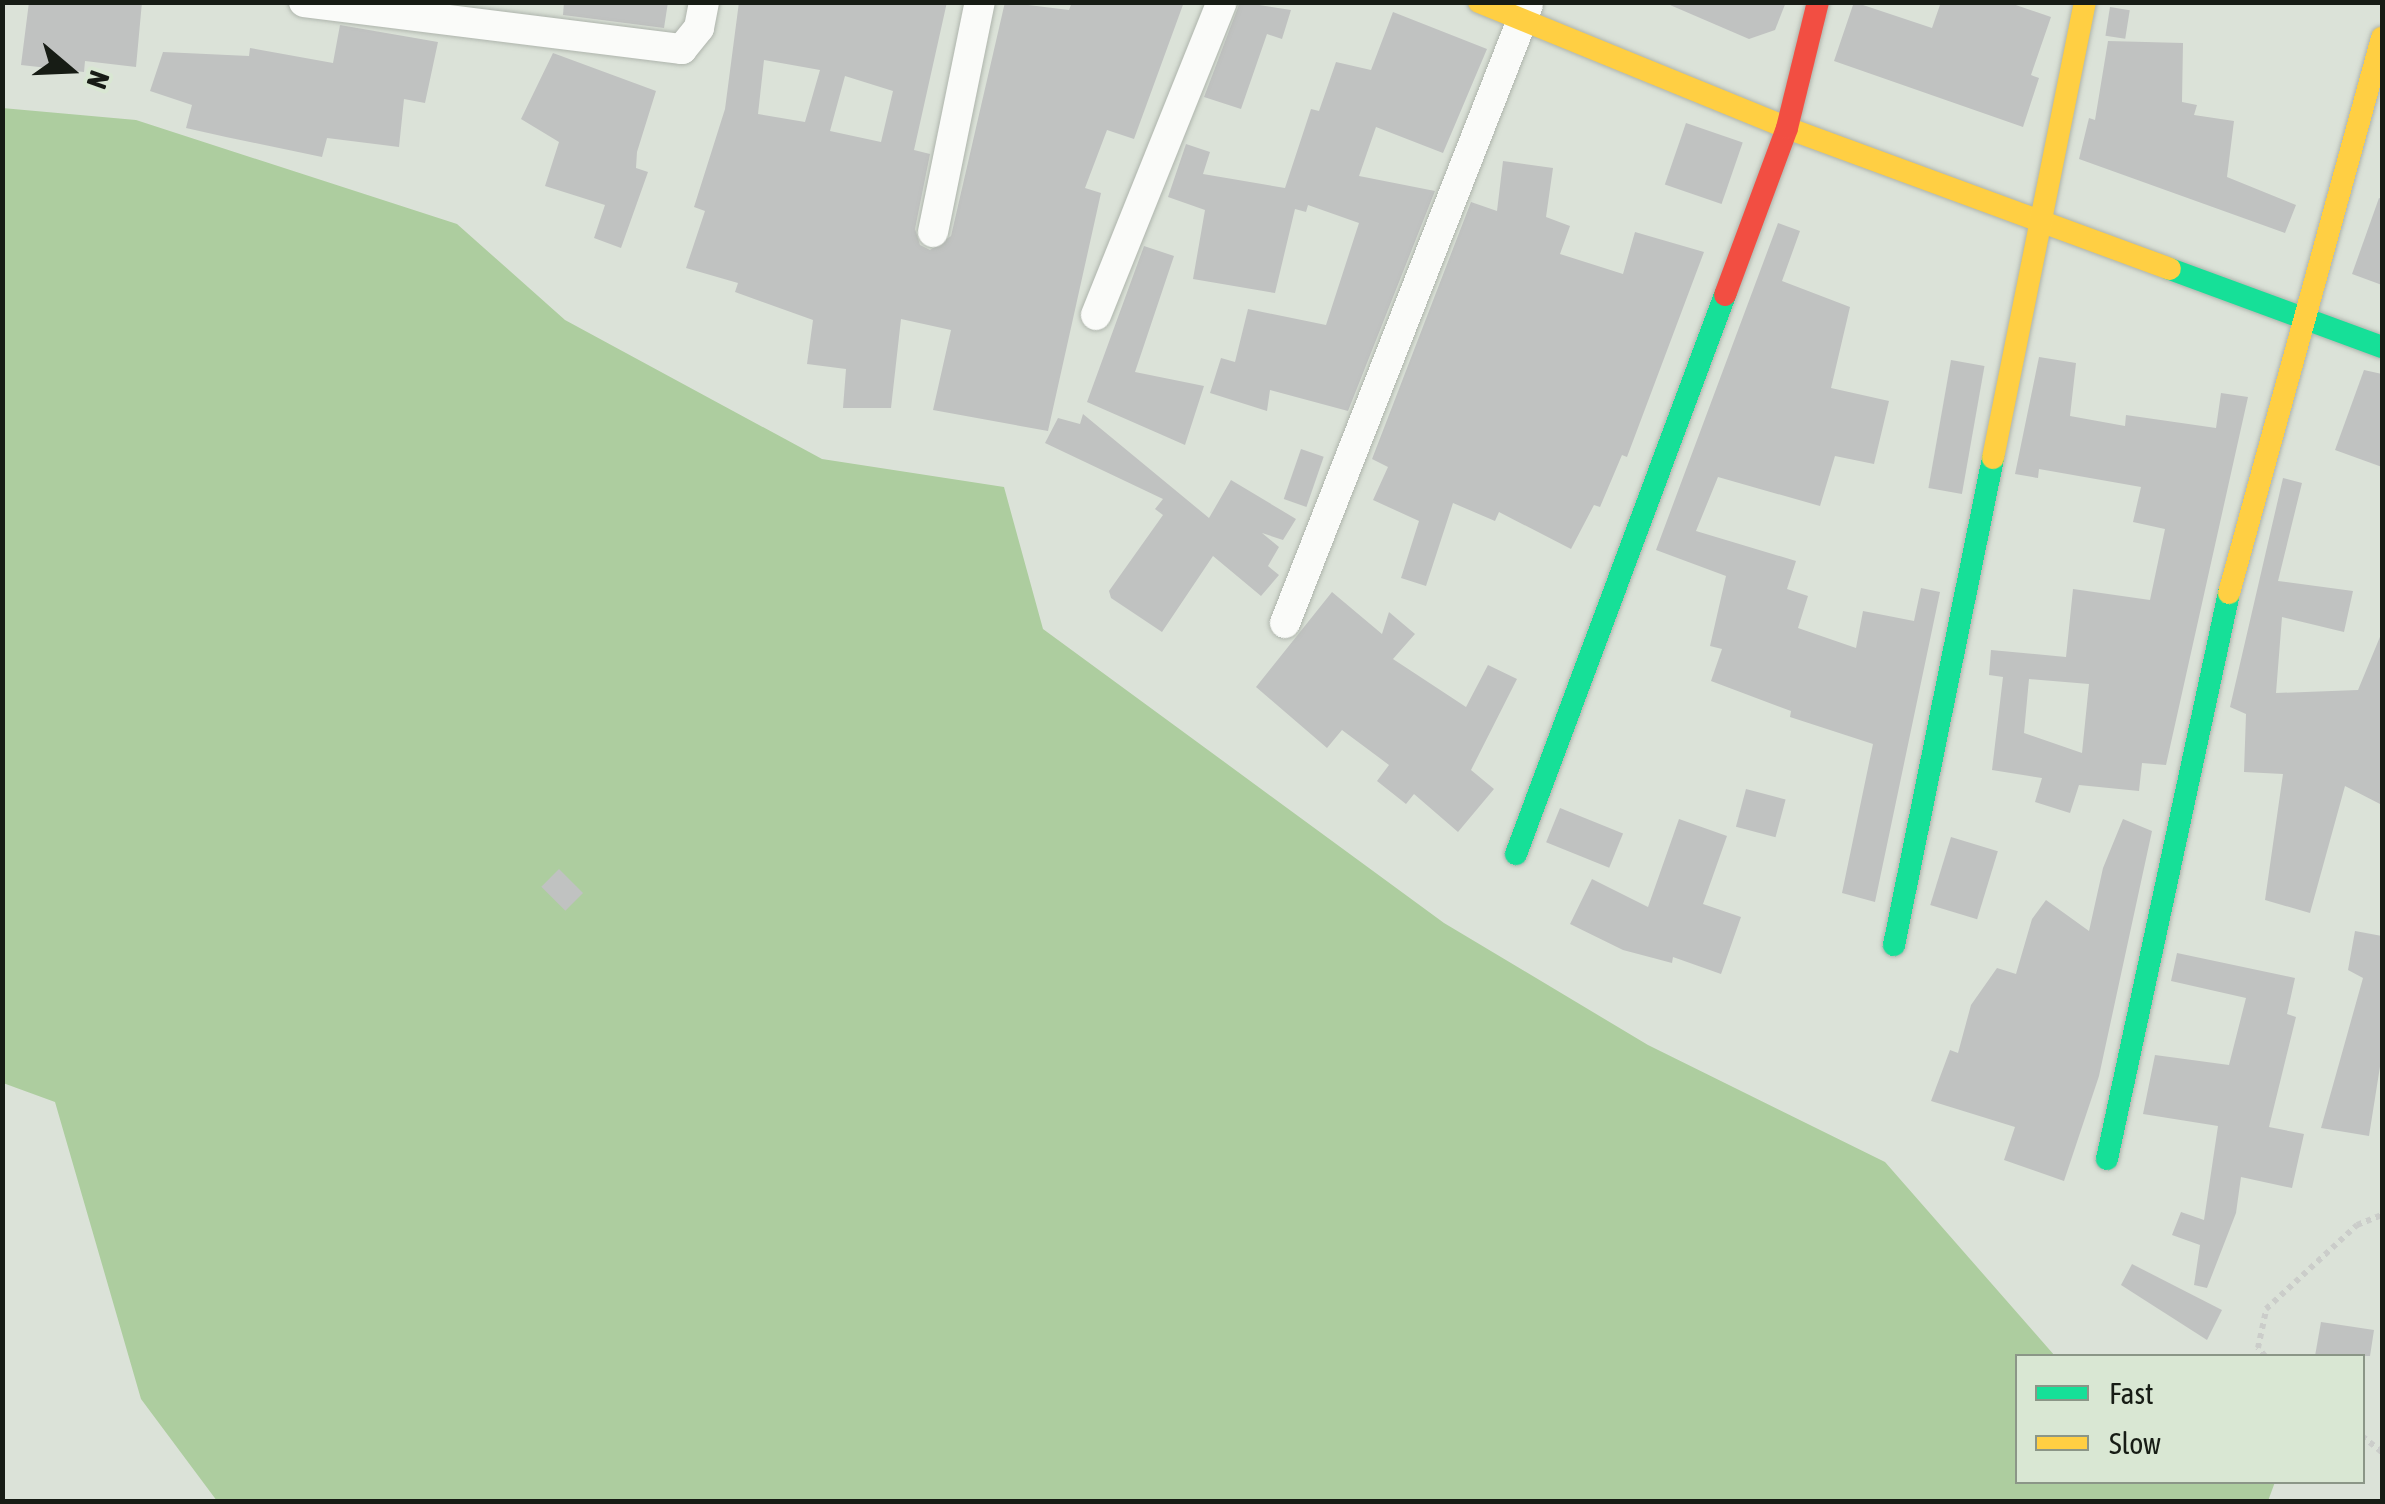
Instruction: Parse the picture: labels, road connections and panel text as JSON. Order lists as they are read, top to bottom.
{
  "legend": ["Fast", "Slow"],
  "north": "right"
}
